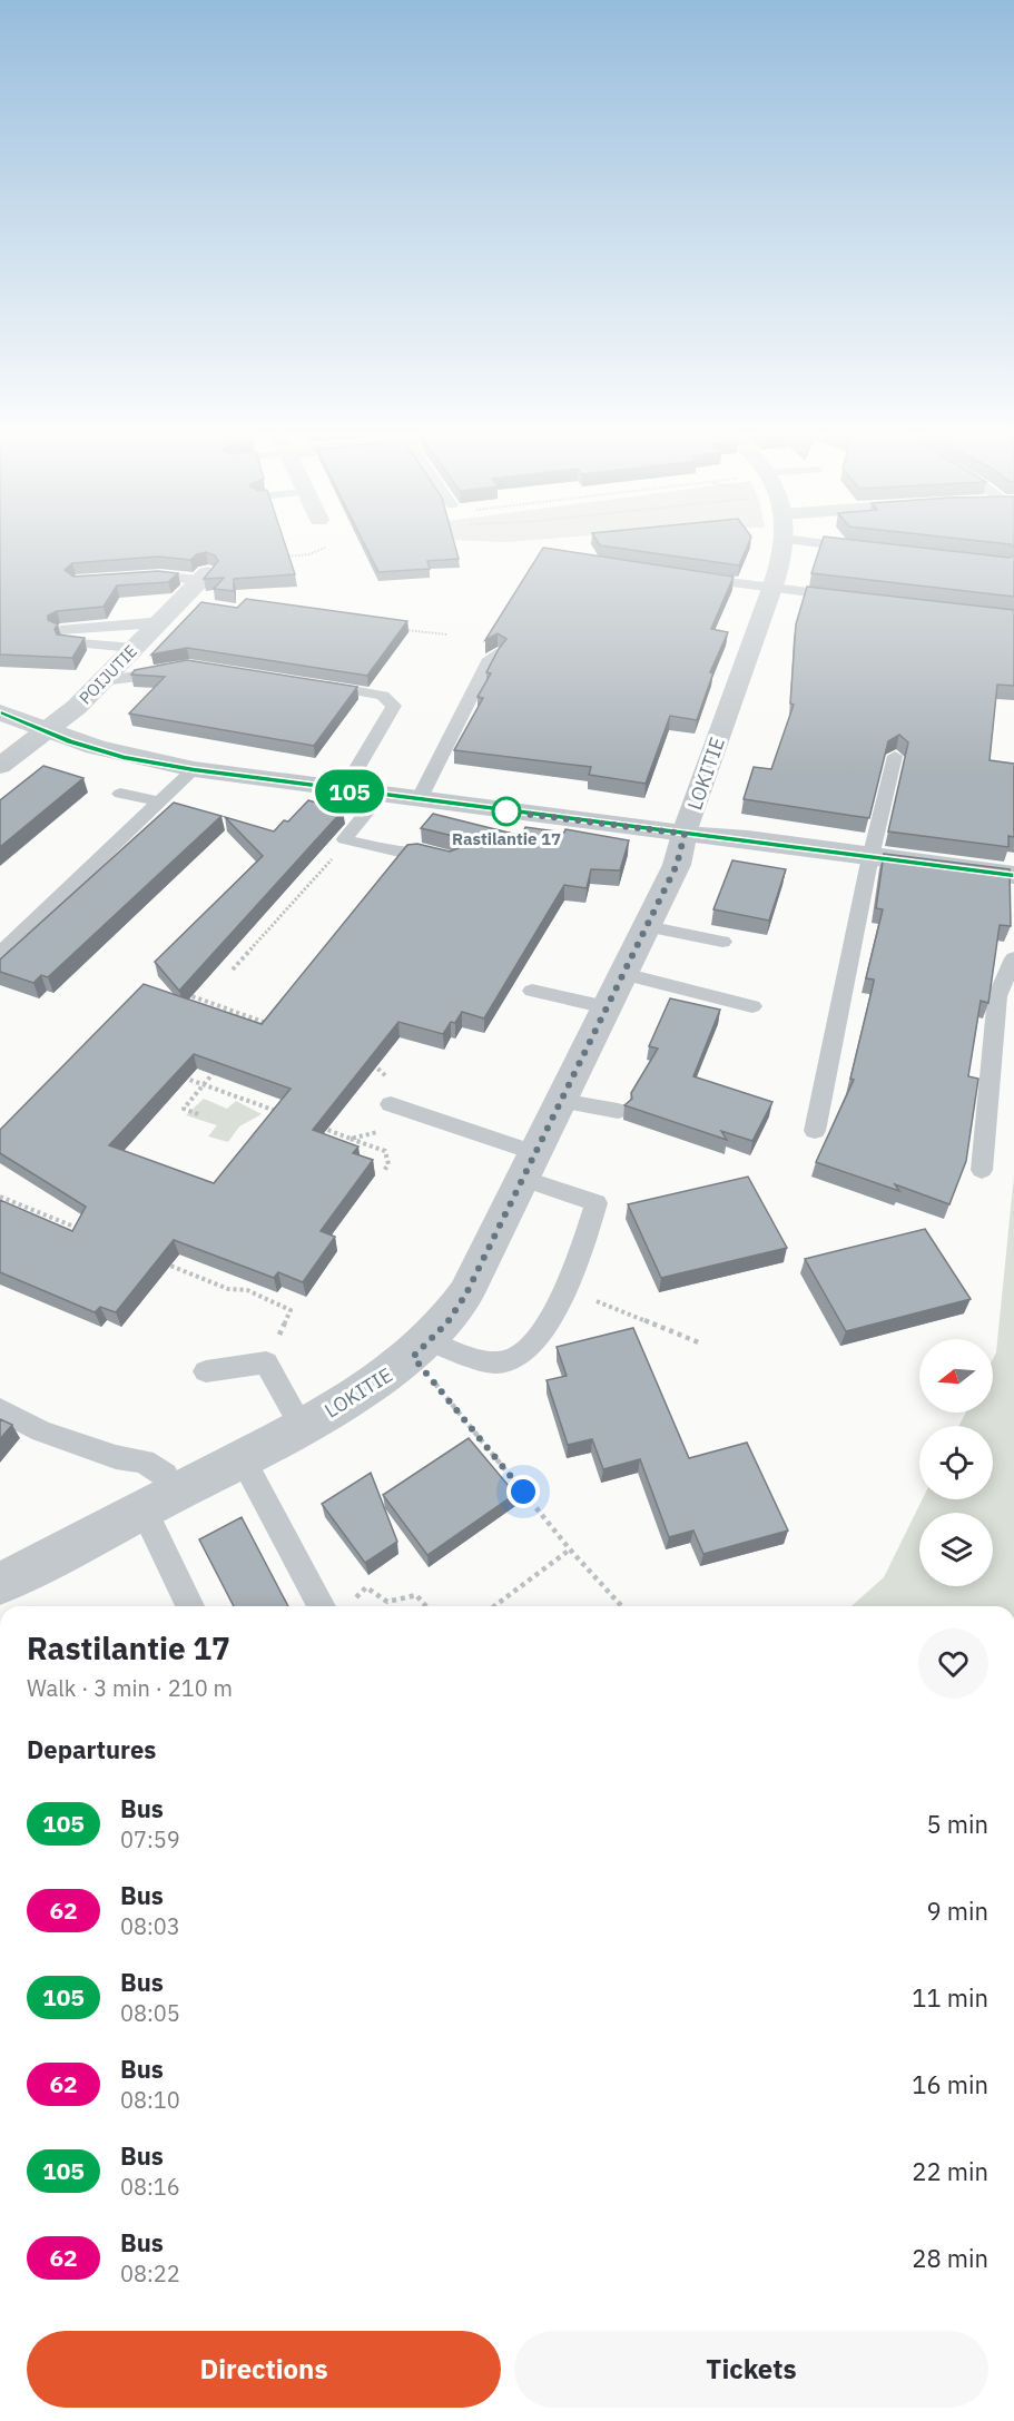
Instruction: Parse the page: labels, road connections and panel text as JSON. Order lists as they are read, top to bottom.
{
  "streets": {
    "street": ["POIJUTIE", "LOKITIE"]
  },
  "places": ["Rastilantie 17"],
  "lines": ["bus line 105"],
  "north": "left",
  "page": {
    "on_map": "105",
    "heading": [
      ["Rastilantie 17", "Walk · 3 min · 210 m"],
      "Departures"
    ],
    "list": [
      {
        "mark": "105",
        "name": "Bus",
        "note": "07:59",
        "value": "5 min"
      },
      {
        "mark": "62",
        "name": "Bus",
        "note": "08:03",
        "value": "9 min"
      },
      {
        "mark": "105",
        "name": "Bus",
        "note": "08:05",
        "value": "11 min"
      },
      {
        "mark": "62",
        "name": "Bus",
        "note": "08:10",
        "value": "16 min"
      },
      {
        "mark": "105",
        "name": "Bus",
        "note": "08:16",
        "value": "22 min"
      },
      {
        "mark": "62",
        "name": "Bus",
        "note": "08:22",
        "value": "28 min"
      }
    ],
    "buttons": ["Directions", "Tickets"]
  }
}
